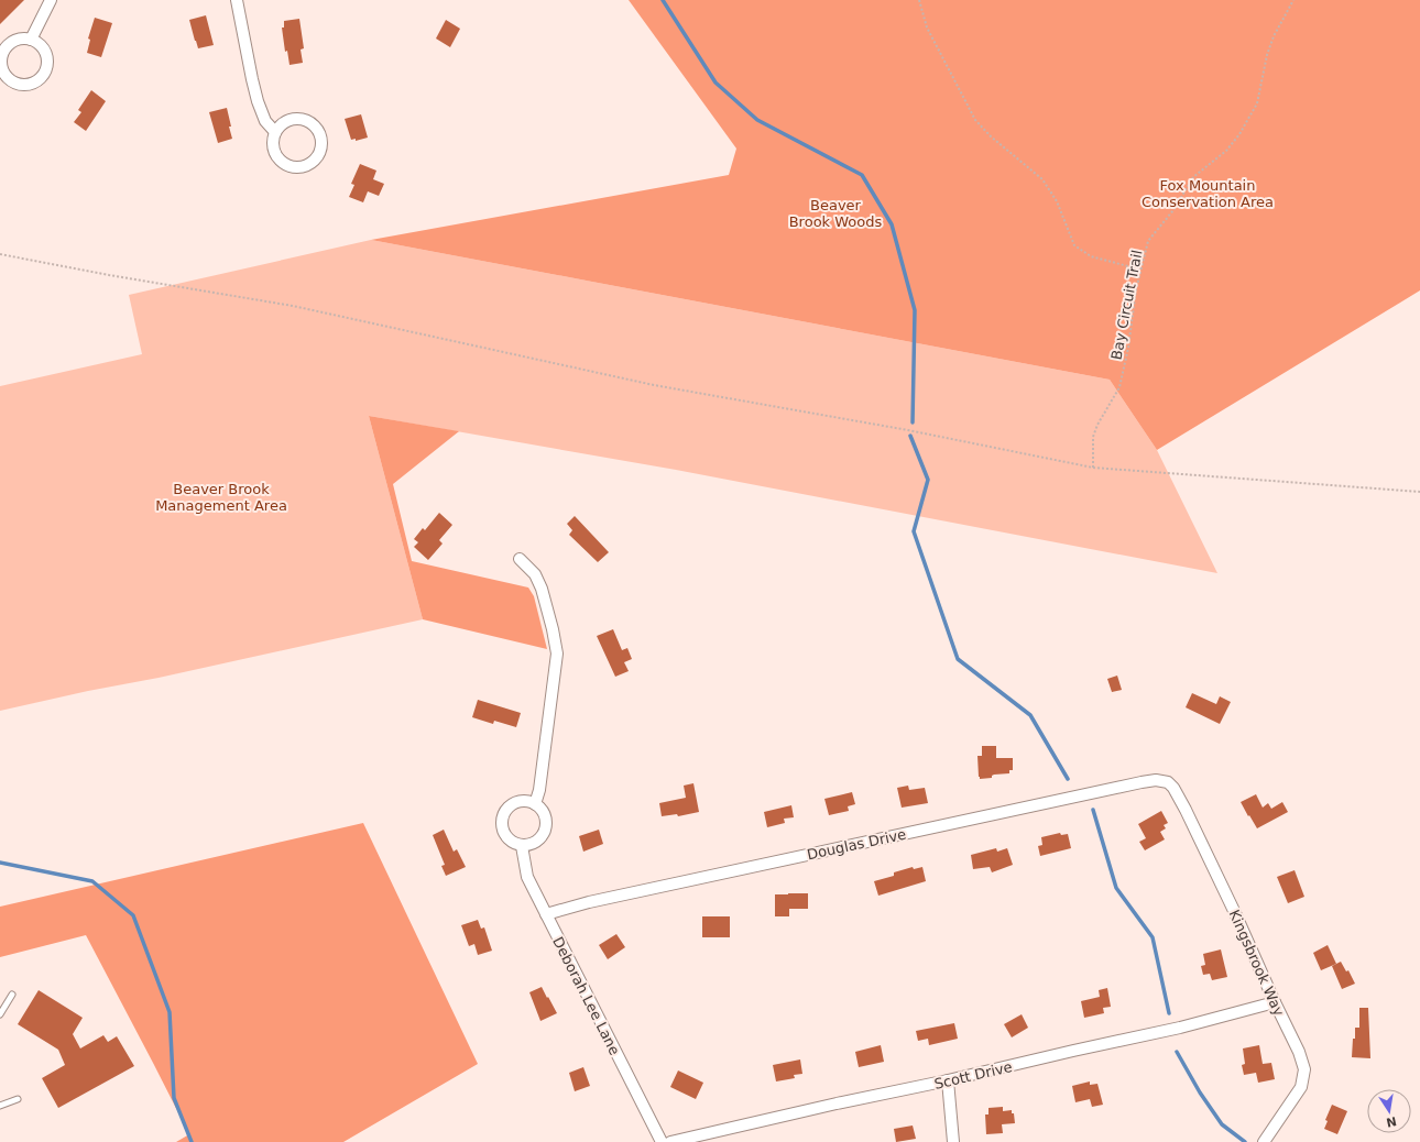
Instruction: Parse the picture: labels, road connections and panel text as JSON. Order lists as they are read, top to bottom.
{
  "streets": {
    "street": [
      "Douglas Drive",
      "Kingsbrook Way",
      "Deborah Lee Lane",
      "Scott Drive"
    ],
    "path": ["Bay Circuit Trail"]
  },
  "crossings": [
    ["Douglas Drive", "Kingsbrook Way"],
    ["Douglas Drive", "Deborah Lee Lane"],
    ["Kingsbrook Way", "Scott Drive"]
  ],
  "parks": ["Fox Mountain Conservation Area", "Beaver Brook Woods", "Beaver Brook Management Area"],
  "north": "bottom"
}
